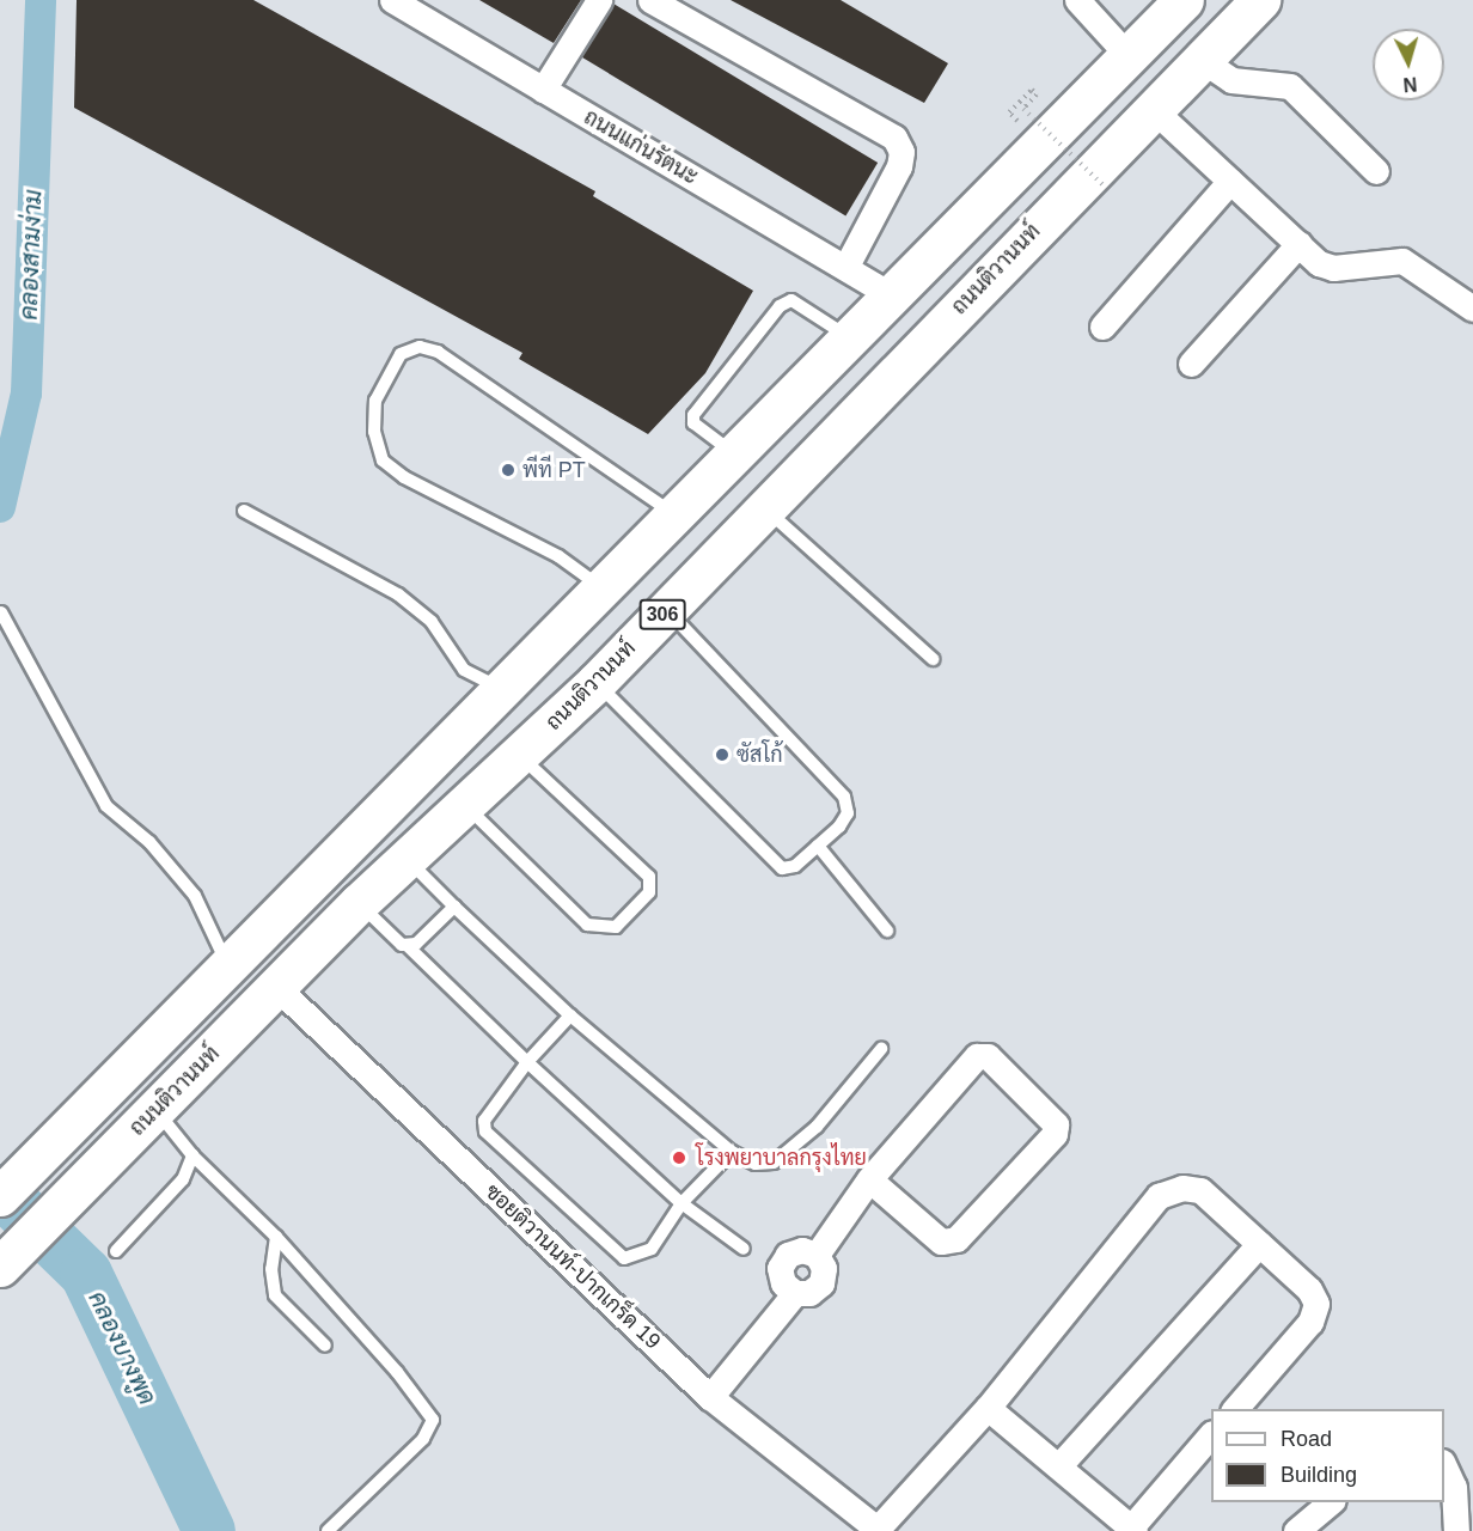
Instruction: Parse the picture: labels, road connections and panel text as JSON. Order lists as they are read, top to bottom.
{
  "streets": {
    "main road": ["ถนนติวานนท์", "306"],
    "street": ["ถนนแก่นรัตนะ", "ซอยติวานนท์-ปากเกร็ด 19"]
  },
  "crossings": [
    ["ถนนติวานนท์", "ซอยติวานนท์-ปากเกร็ด 19"]
  ],
  "water": ["คลองสามง่าม", "คลองบางพูด"],
  "places": ["พีที PT", "ซัสโก้", "โรงพยาบาลกรุงไทย"],
  "legend": ["Road", "Building"],
  "north": "bottom"
}
